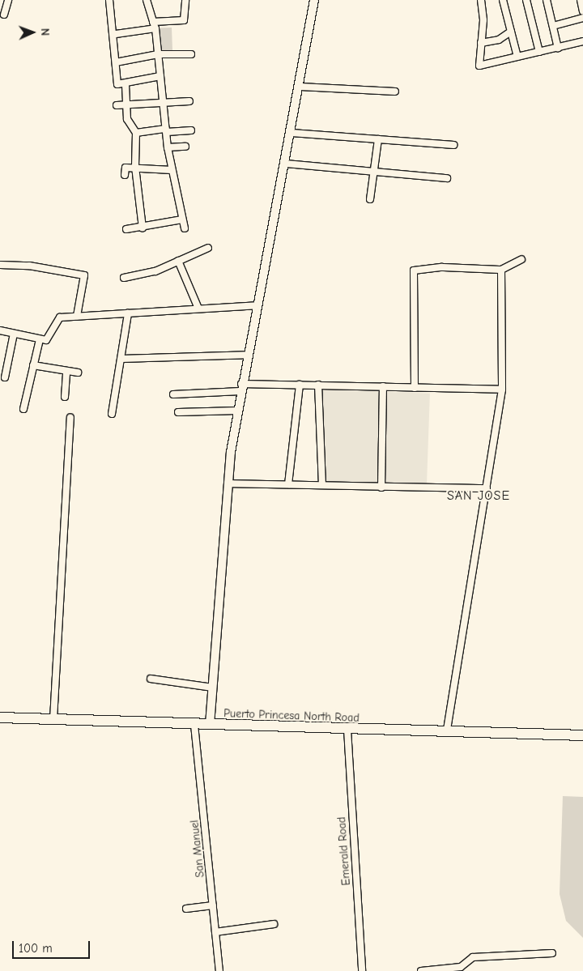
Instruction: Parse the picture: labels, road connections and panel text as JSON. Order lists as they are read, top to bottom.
{
  "streets": {
    "main road": ["Puerto Princesa North Road"],
    "street": ["San Manuel", "Emerald Road"]
  },
  "crossings": [
    ["Puerto Princesa North Road", "San Manuel"],
    ["Puerto Princesa North Road", "Emerald Road"]
  ],
  "districts": ["SAN JOSE"],
  "scale_bar": "100 m",
  "north": "right"
}
